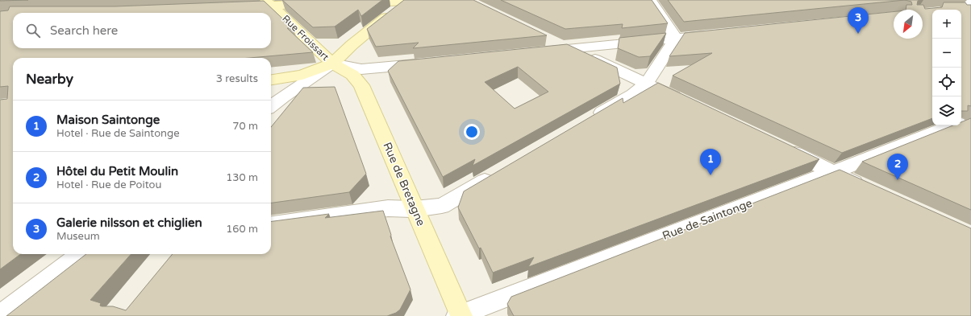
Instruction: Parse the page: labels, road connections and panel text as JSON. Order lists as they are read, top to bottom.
{
  "streets": {
    "street": ["Rue Froissart", "Rue de Bretagne", "Rue de Saintonge"]
  },
  "crossings": [
    ["Rue Froissart", "Rue de Bretagne"],
    ["Rue de Bretagne", "Rue de Saintonge"]
  ],
  "north": "bottom left",
  "page": {
    "pins": ["3", "1", "2"],
    "map_buttons": ["+", "−"],
    "search": "Search here",
    "heading": ["Nearby", "3 results"],
    "list": [
      {
        "mark": "1",
        "name": "Maison Saintonge",
        "note": "Hotel · Rue de Saintonge",
        "value": "70 m"
      },
      {
        "mark": "2",
        "name": "Hôtel du Petit Moulin",
        "note": "Hotel · Rue de Poitou",
        "value": "130 m"
      },
      {
        "mark": "3",
        "name": "Galerie nilsson et chiglien",
        "note": "Museum",
        "value": "160 m"
      }
    ]
  }
}
